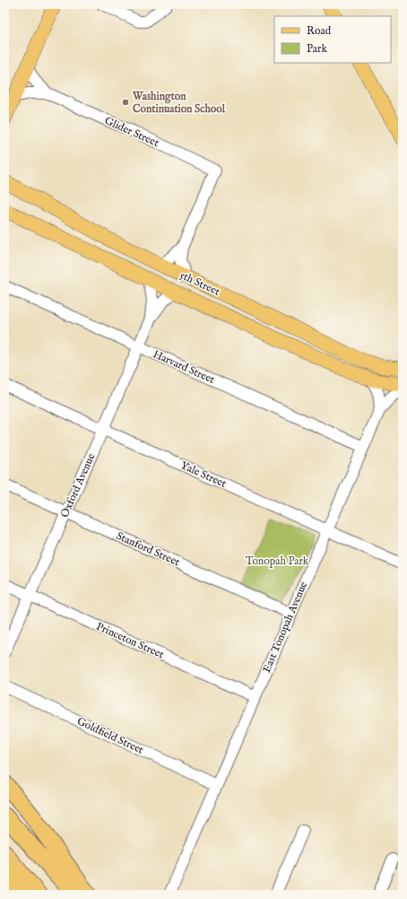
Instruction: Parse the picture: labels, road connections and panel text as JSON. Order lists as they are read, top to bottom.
{
  "streets": {
    "main road": ["5th Street"],
    "street": [
      "Glider Street",
      "Harvard Street",
      "Yale Street",
      "Oxford Avenue",
      "Stanford Street",
      "East Tonopah Avenue",
      "Princeton Street",
      "Goldfield Street"
    ]
  },
  "crossings": [
    ["5th Street", "Oxford Avenue"],
    ["Harvard Street", "Oxford Avenue"],
    ["Harvard Street", "East Tonopah Avenue"],
    ["Yale Street", "Oxford Avenue"],
    ["Yale Street", "East Tonopah Avenue"],
    ["Oxford Avenue", "Stanford Street"],
    ["Oxford Avenue", "Princeton Street"],
    ["Stanford Street", "East Tonopah Avenue"],
    ["East Tonopah Avenue", "Princeton Street"],
    ["East Tonopah Avenue", "Goldfield Street"]
  ],
  "parks": ["Tonopah Park"],
  "places": ["Washington Continuation School"],
  "legend": ["Road", "Park"]
}
